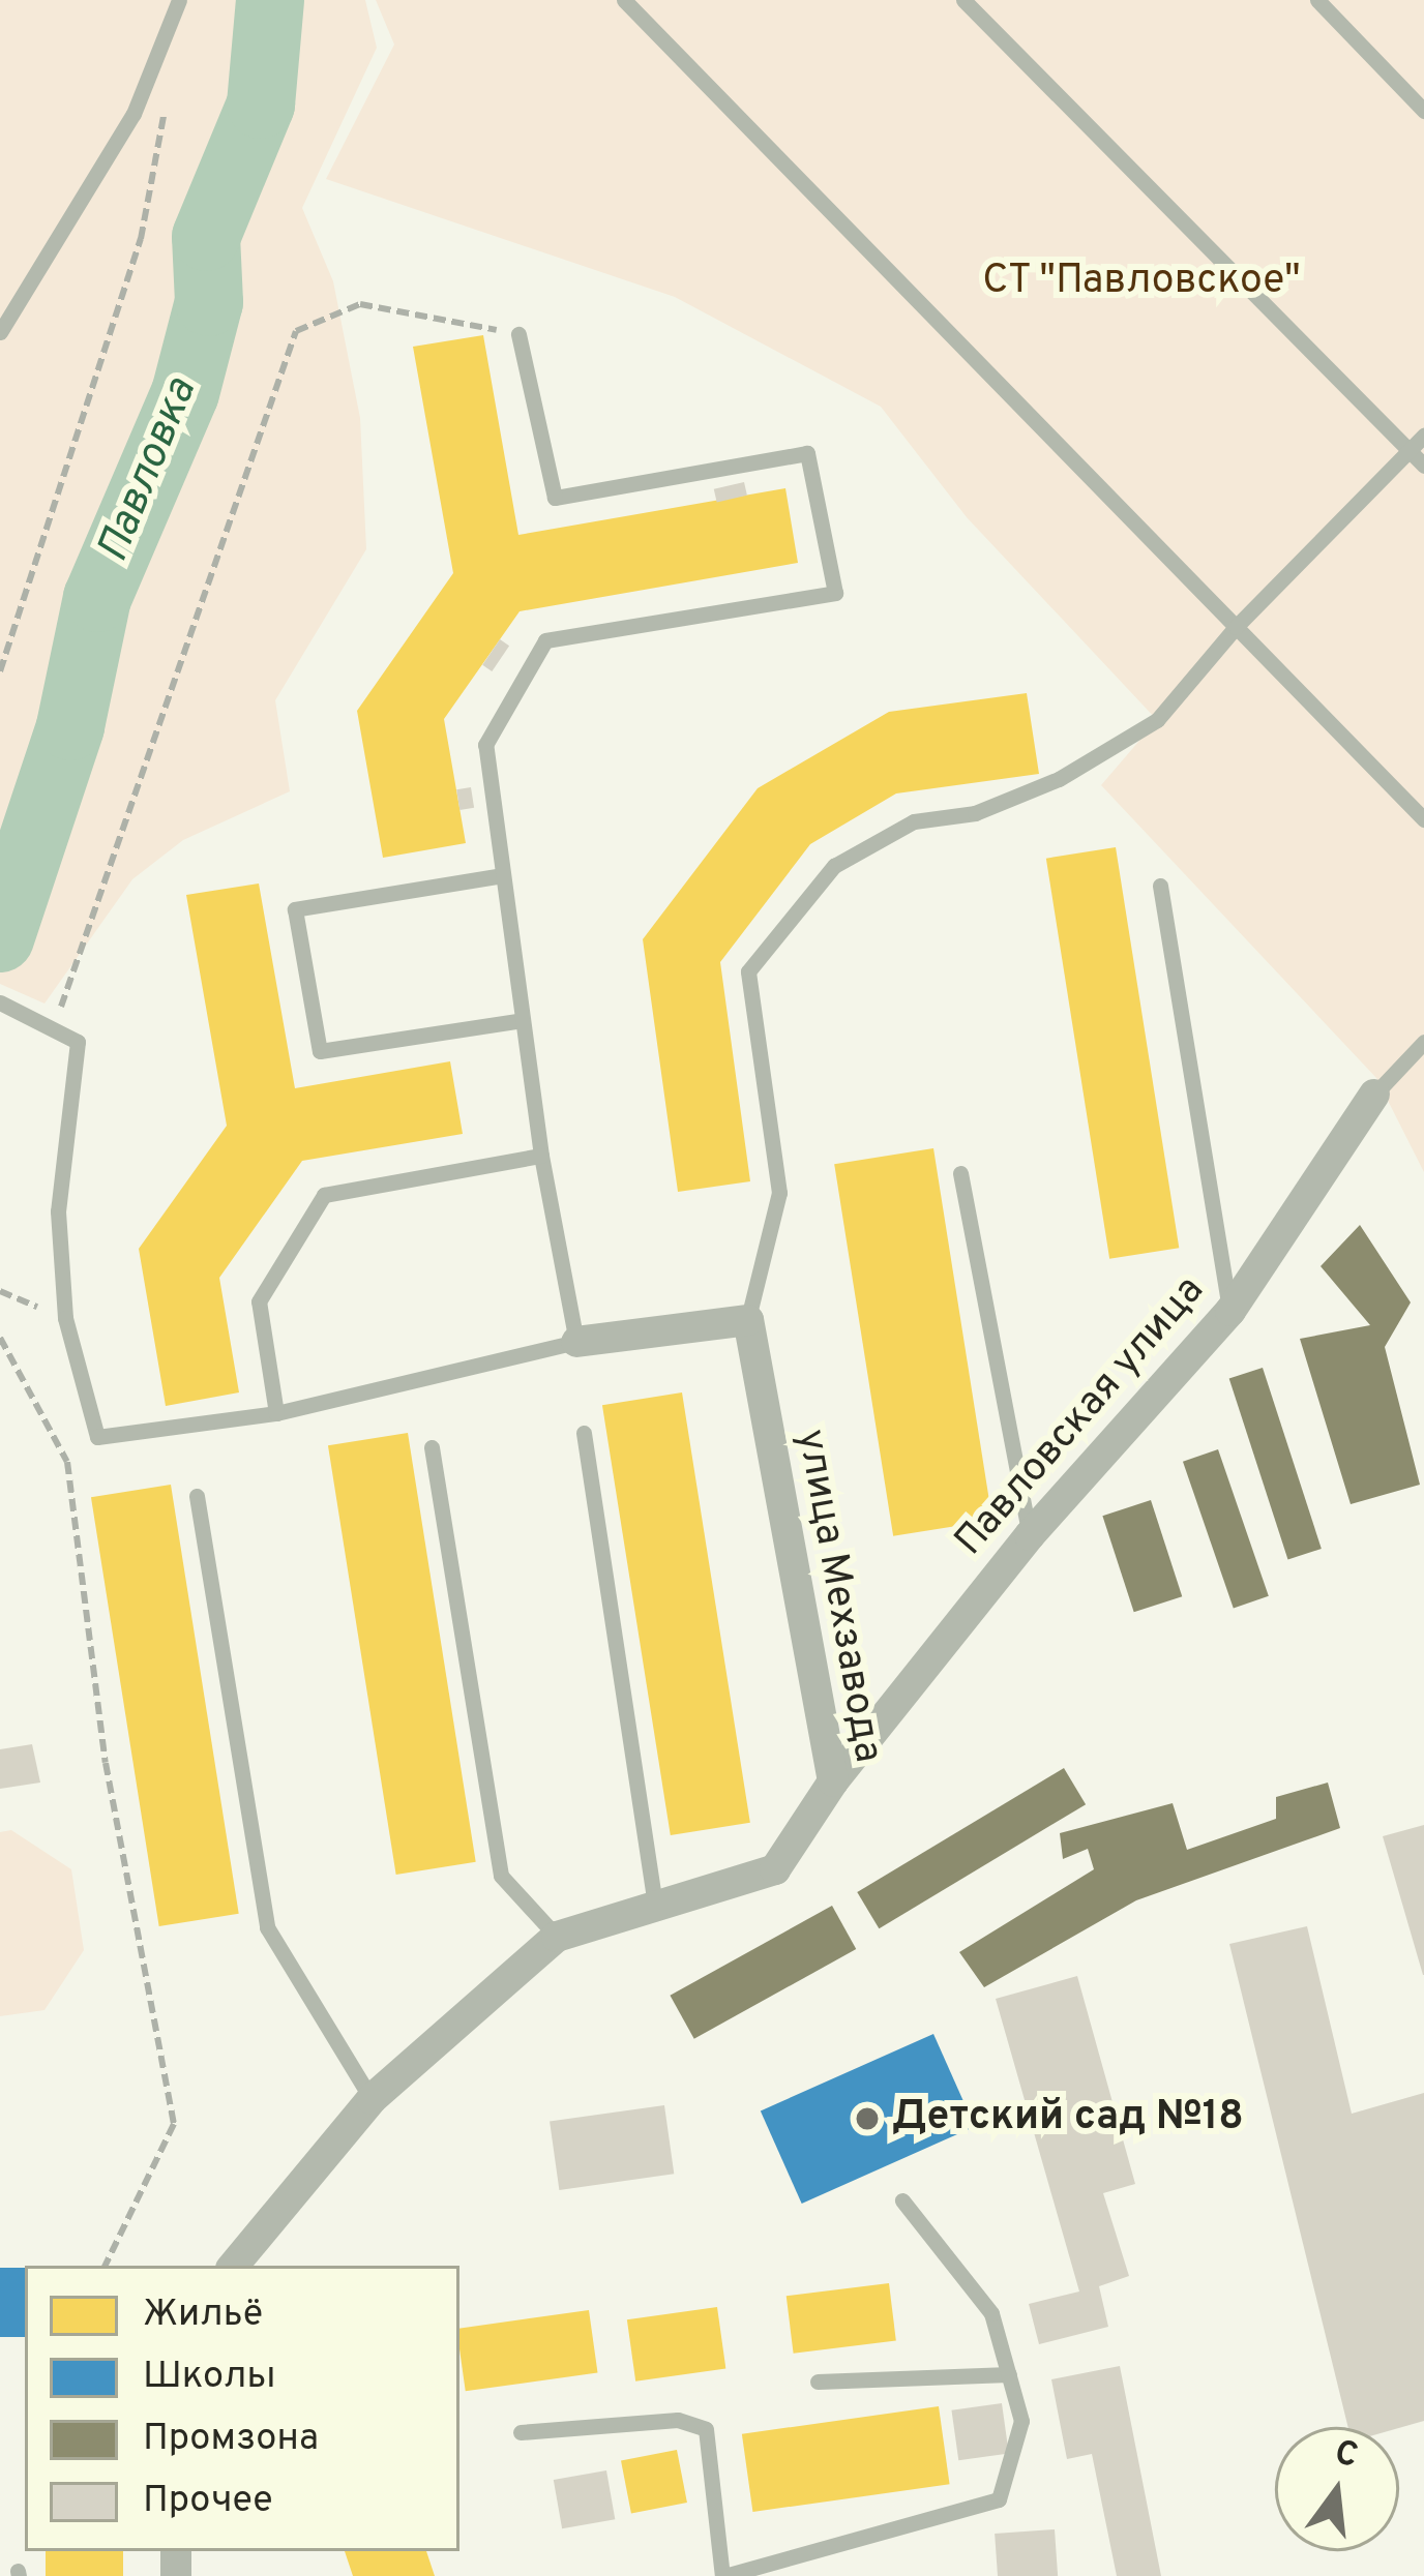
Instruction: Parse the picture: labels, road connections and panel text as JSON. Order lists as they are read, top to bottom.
{
  "streets": {
    "street": ["Павловская улица", "улица Мехзавода"]
  },
  "crossings": [
    ["Павловская улица", "улица Мехзавода"]
  ],
  "water": ["Павловка"],
  "parks": ["СТ \"Павловское\""],
  "places": ["Детский сад №18"],
  "legend": [
    "Жильё",
    "Школы",
    "Промзона",
    "Прочее"
  ],
  "north": "top"
}
